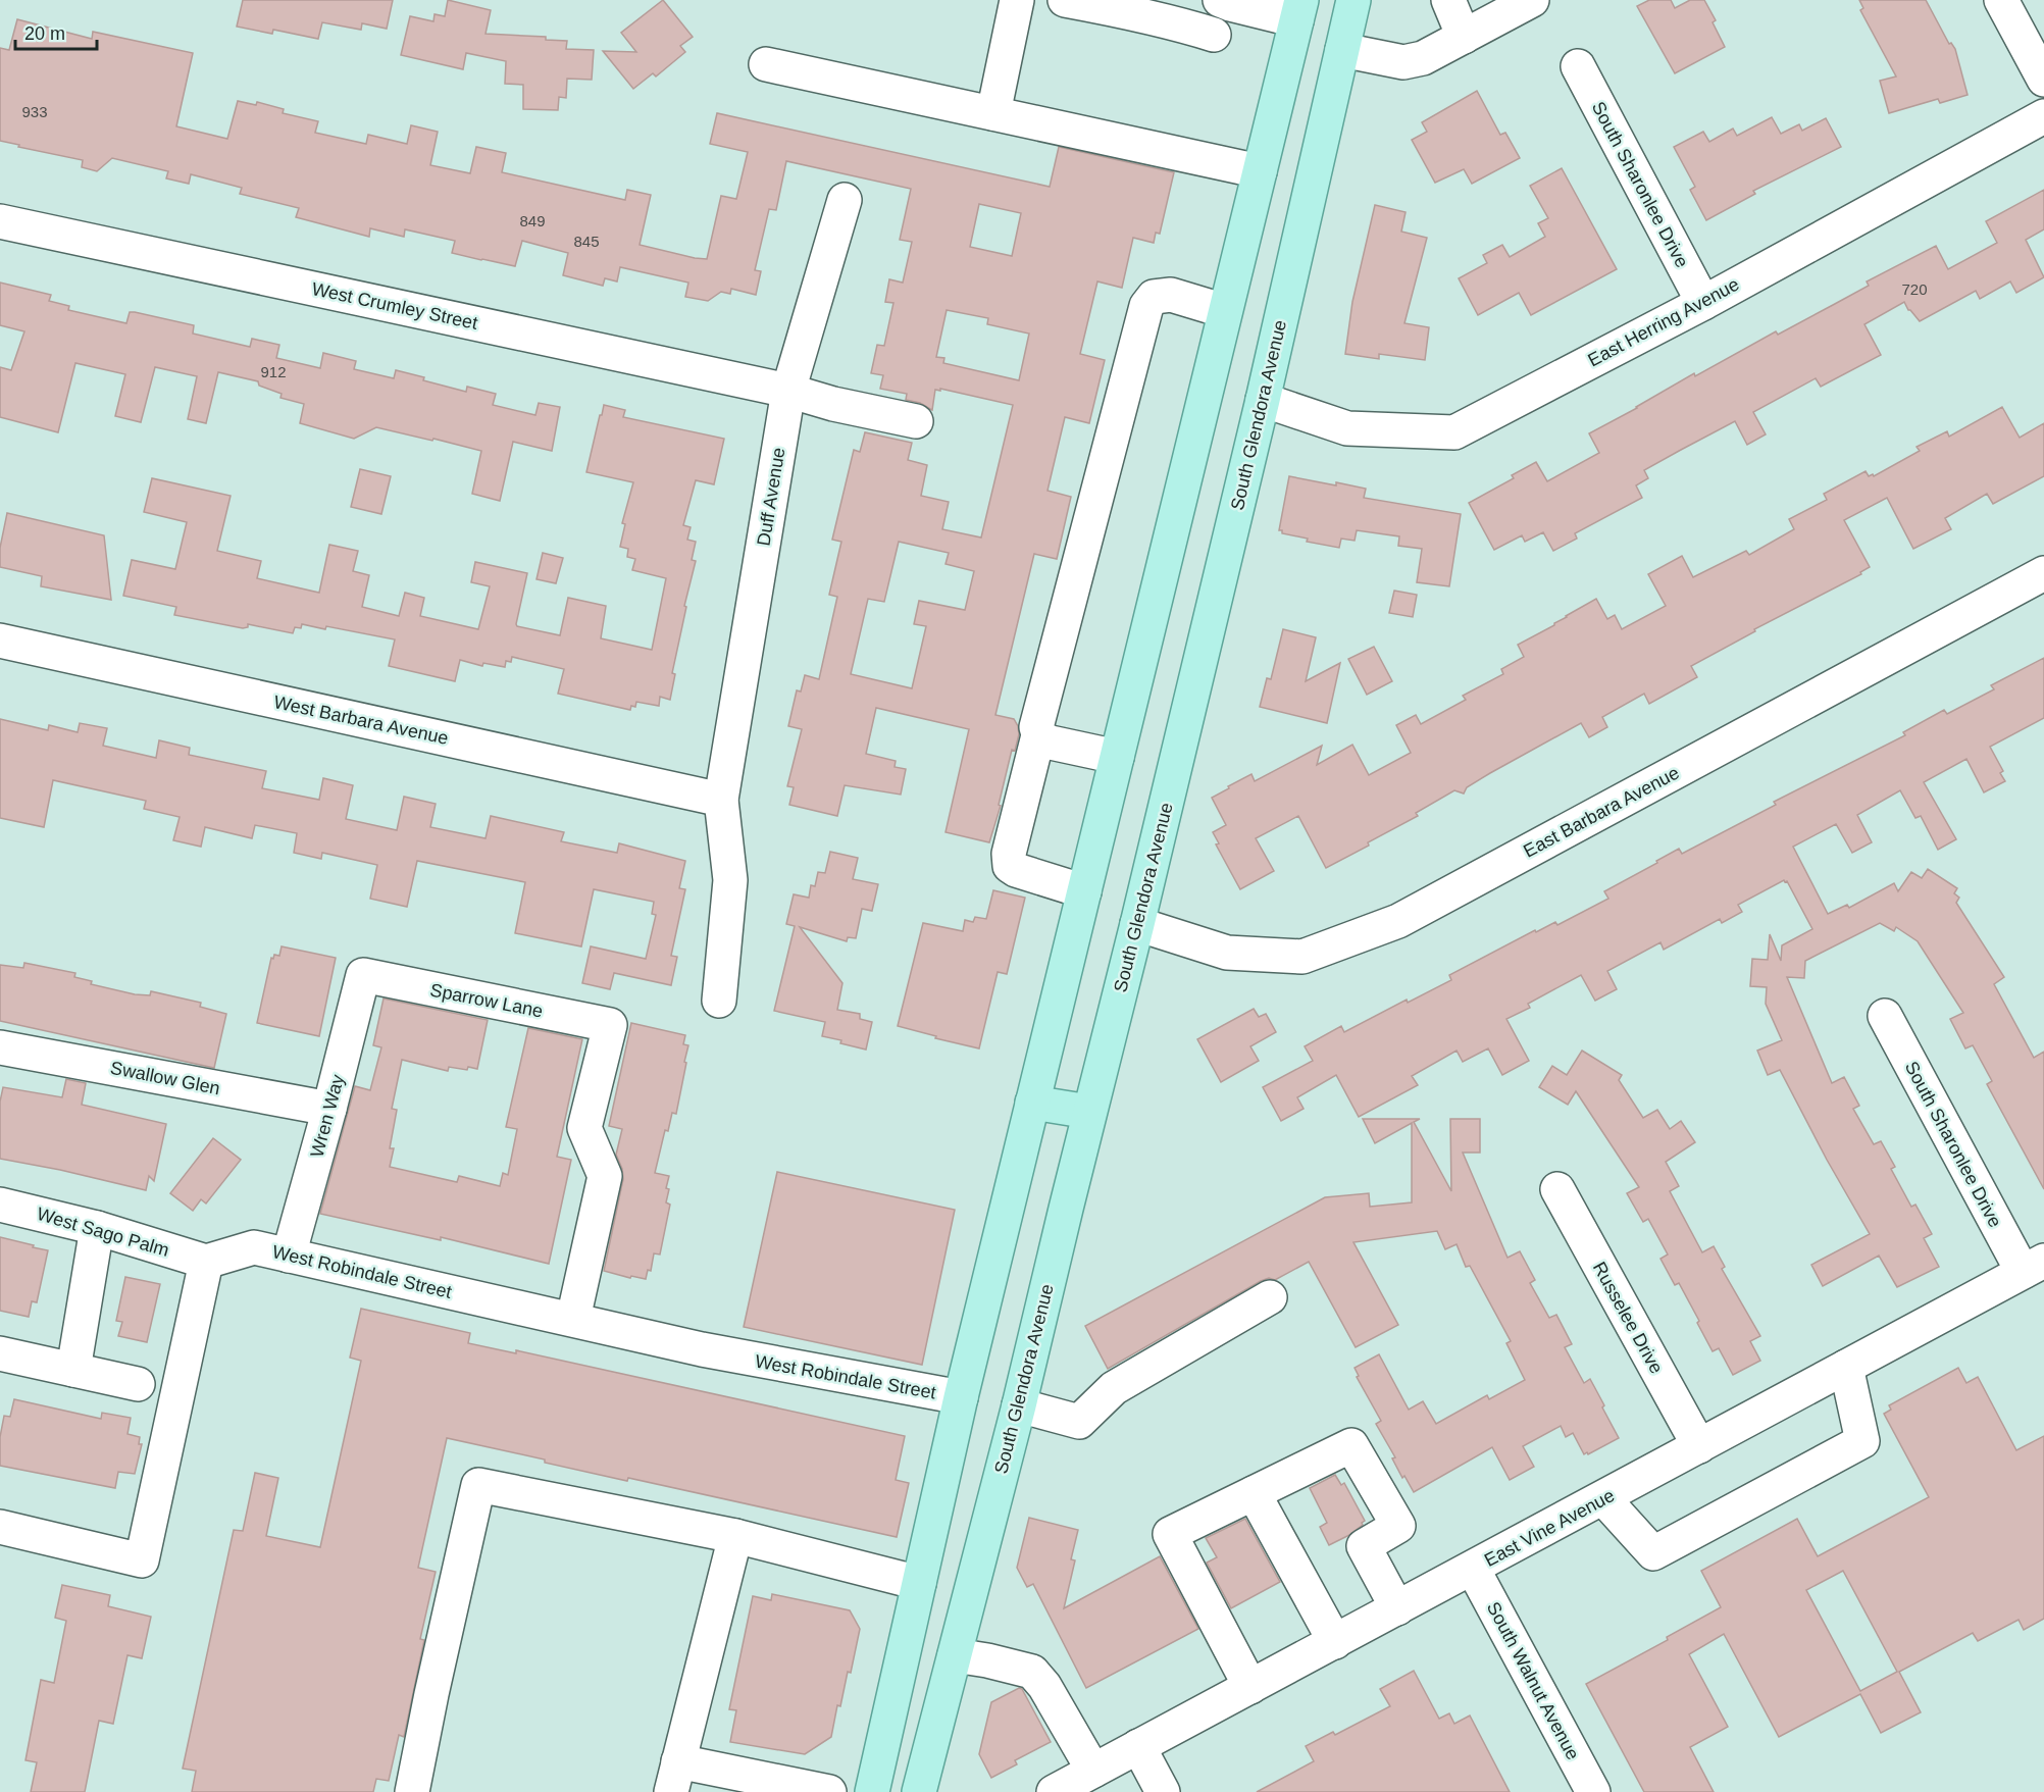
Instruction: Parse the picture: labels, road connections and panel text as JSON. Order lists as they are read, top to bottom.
{
  "streets": {
    "main road": ["South Glendora Avenue"],
    "street": [
      "South Sharonlee Drive",
      "West Crumley Street",
      "East Herring Avenue",
      "Duff Avenue",
      "West Barbara Avenue",
      "East Barbara Avenue",
      "Sparrow Lane",
      "Swallow Glen",
      "Wren Way",
      "West Sago Palm",
      "West Robindale Street",
      "Russelee Drive",
      "East Vine Avenue",
      "South Walnut Avenue"
    ]
  },
  "crossings": [
    ["South Sharonlee Drive", "East Herring Avenue"],
    ["South Sharonlee Drive", "East Vine Avenue"],
    ["West Crumley Street", "Duff Avenue"],
    ["East Herring Avenue", "South Glendora Avenue"],
    ["South Glendora Avenue", "East Barbara Avenue"],
    ["Duff Avenue", "West Barbara Avenue"],
    ["Sparrow Lane", "Wren Way"],
    ["Sparrow Lane", "West Robindale Street"],
    ["Swallow Glen", "Wren Way"],
    ["Wren Way", "West Robindale Street"],
    ["West Sago Palm", "West Robindale Street"],
    ["Russelee Drive", "East Vine Avenue"],
    ["East Vine Avenue", "South Walnut Avenue"]
  ],
  "house_numbers": [
    "933",
    "849",
    "845",
    "720",
    "912"
  ],
  "scale_bar": "20 m"
}
